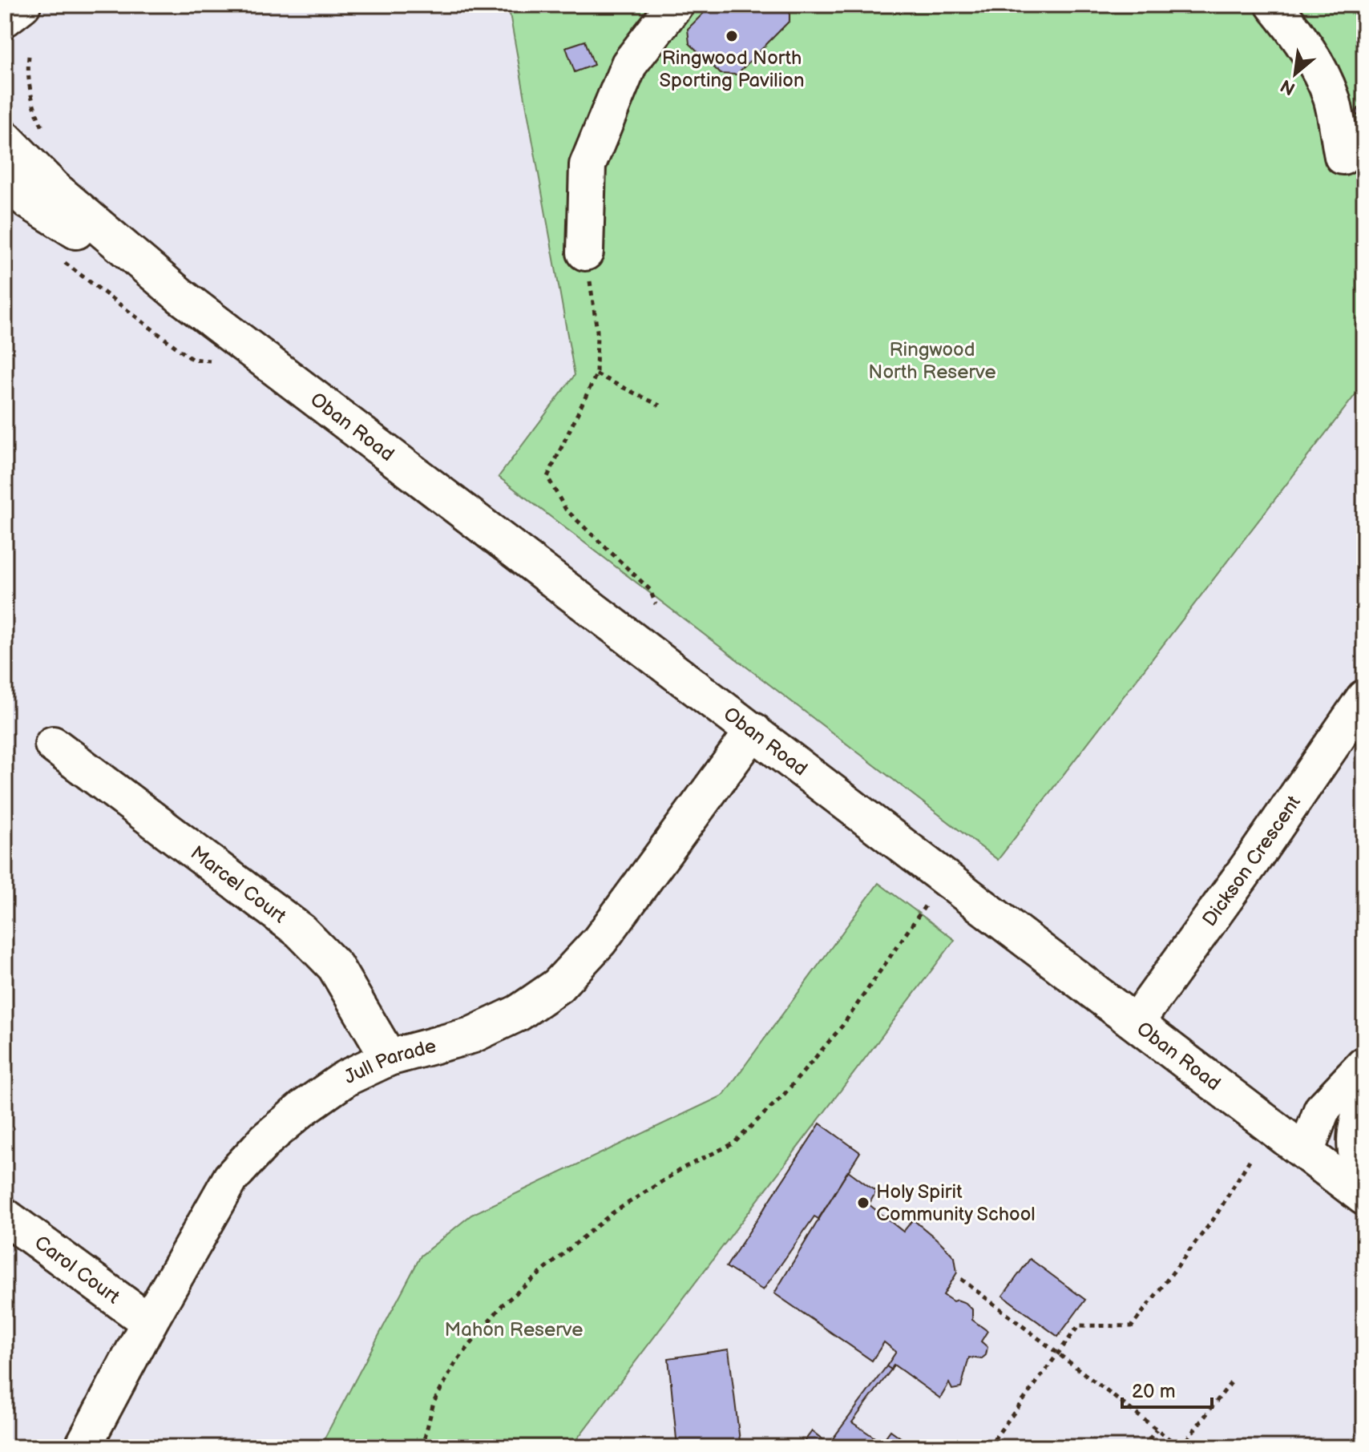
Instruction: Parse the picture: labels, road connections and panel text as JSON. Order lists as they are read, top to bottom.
{
  "streets": {
    "street": [
      "Oban Road",
      "Dickson Crescent",
      "Marcel Court",
      "Jull Parade",
      "Carol Court"
    ]
  },
  "crossings": [
    ["Oban Road", "Dickson Crescent"],
    ["Oban Road", "Jull Parade"],
    ["Marcel Court", "Jull Parade"],
    ["Jull Parade", "Carol Court"]
  ],
  "parks": ["Ringwood North Reserve", "Mahon Reserve"],
  "places": ["Ringwood North Sporting Pavilion", "Holy Spirit Community School"],
  "scale_bar": "20 m",
  "north": "bottom left"
}
